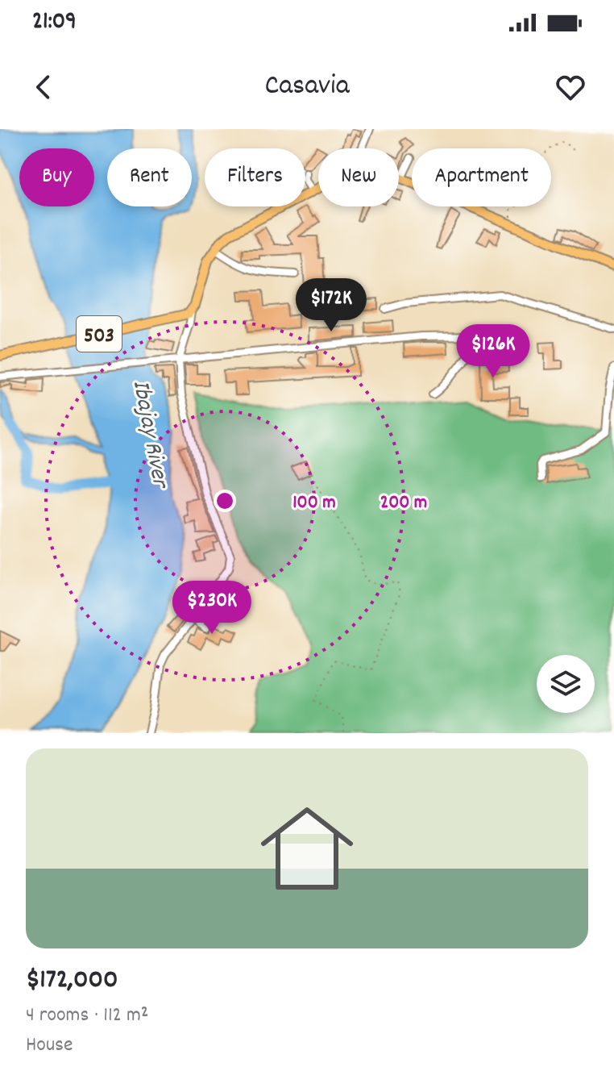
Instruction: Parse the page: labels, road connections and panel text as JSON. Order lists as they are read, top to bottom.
{
  "streets": {
    "main road": ["503"]
  },
  "water": ["Ibajay River"],
  "page": {
    "status": "21:09",
    "header": "Casavia",
    "chip": [
      "Buy",
      "Rent",
      "Filters",
      "New",
      "Apartment"
    ],
    "price": ["$172K", "$126K", "$230K"],
    "list": [
      {
        "name": "$172,000",
        "note": "4 rooms · 112 m² · House"
      }
    ]
  },
  "rings": ["100 m", "200 m"]
}
